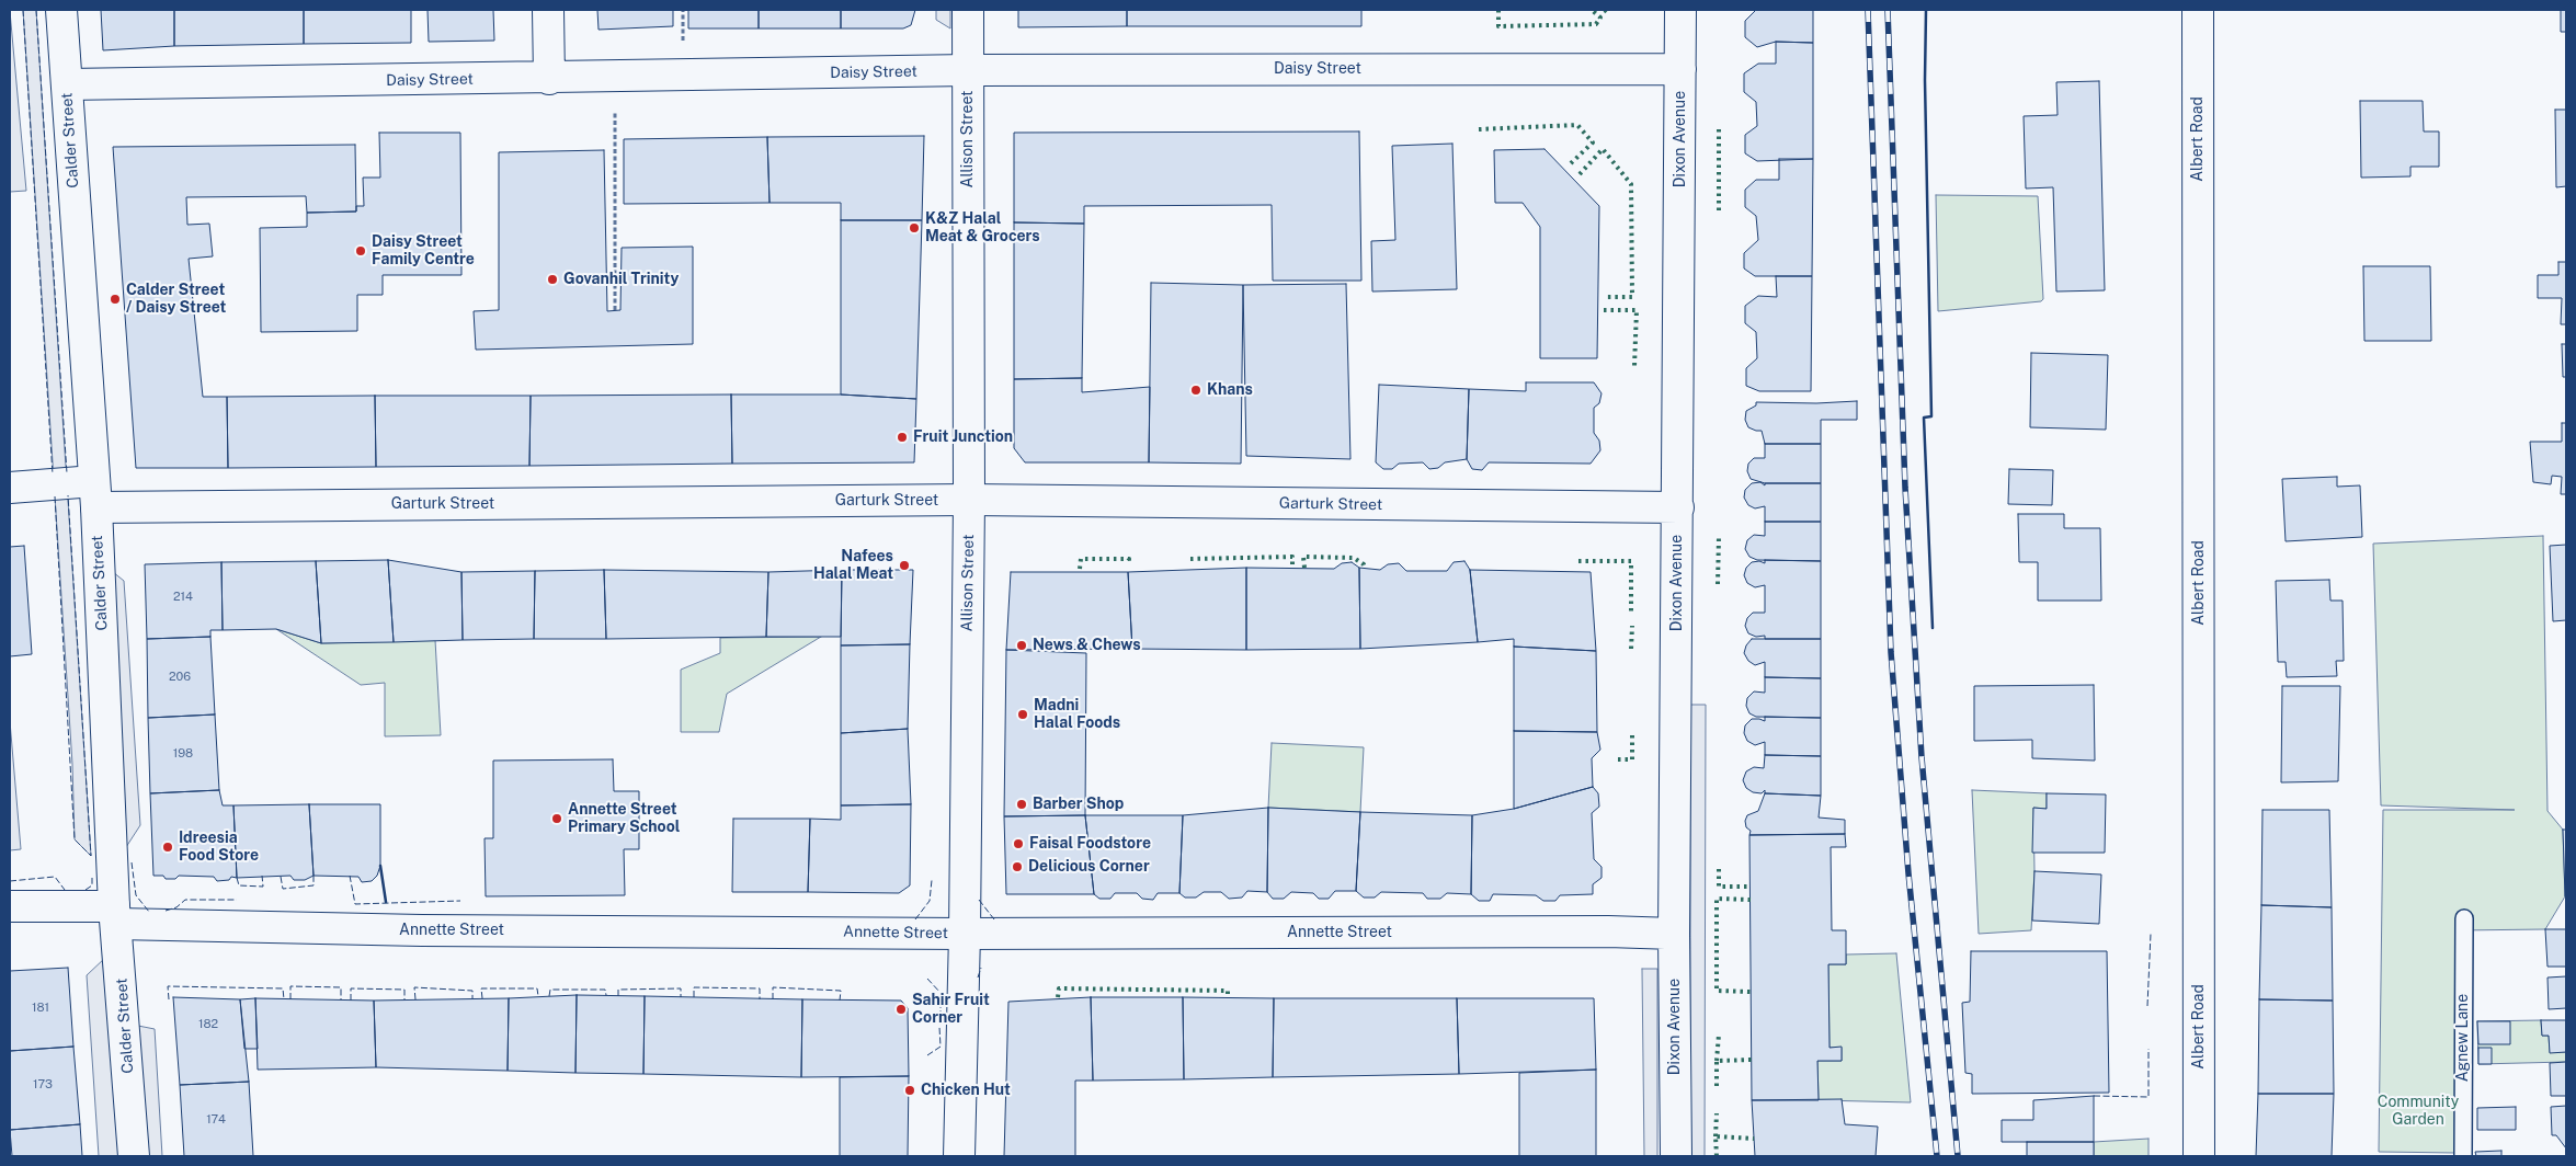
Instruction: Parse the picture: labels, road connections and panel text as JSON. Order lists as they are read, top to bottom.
{
  "streets": {
    "street": [
      "Daisy Street",
      "Allison Street",
      "Dixon Avenue",
      "Albert Road",
      "Calder Street",
      "Garturk Street",
      "Annette Street"
    ],
    "lane": ["Agnew Lane"]
  },
  "crossings": [
    ["Daisy Street", "Allison Street"],
    ["Daisy Street", "Dixon Avenue"],
    ["Daisy Street", "Calder Street"],
    ["Allison Street", "Garturk Street"],
    ["Allison Street", "Annette Street"],
    ["Dixon Avenue", "Garturk Street"],
    ["Dixon Avenue", "Annette Street"],
    ["Calder Street", "Garturk Street"],
    ["Calder Street", "Annette Street"]
  ],
  "parks": ["Community Garden"],
  "places": [
    "K&Z Halal Meat & Grocers",
    "Daisy Street Family Centre",
    "Govanhil Trinity",
    "Calder Street / Daisy Street",
    "Khans",
    "Fruit Junction",
    "Nafees Halal Meat",
    "News & Chews",
    "Madni Halal Foods",
    "Barber Shop",
    "Annette Street Primary School",
    "Faisal Foodstore",
    "Idreesia Food Store",
    "Delicious Corner",
    "Sahir Fruit Corner",
    "Chicken Hut"
  ],
  "house_numbers": [
    "214",
    "206",
    "198",
    "181",
    "182",
    "173",
    "174"
  ]
}
